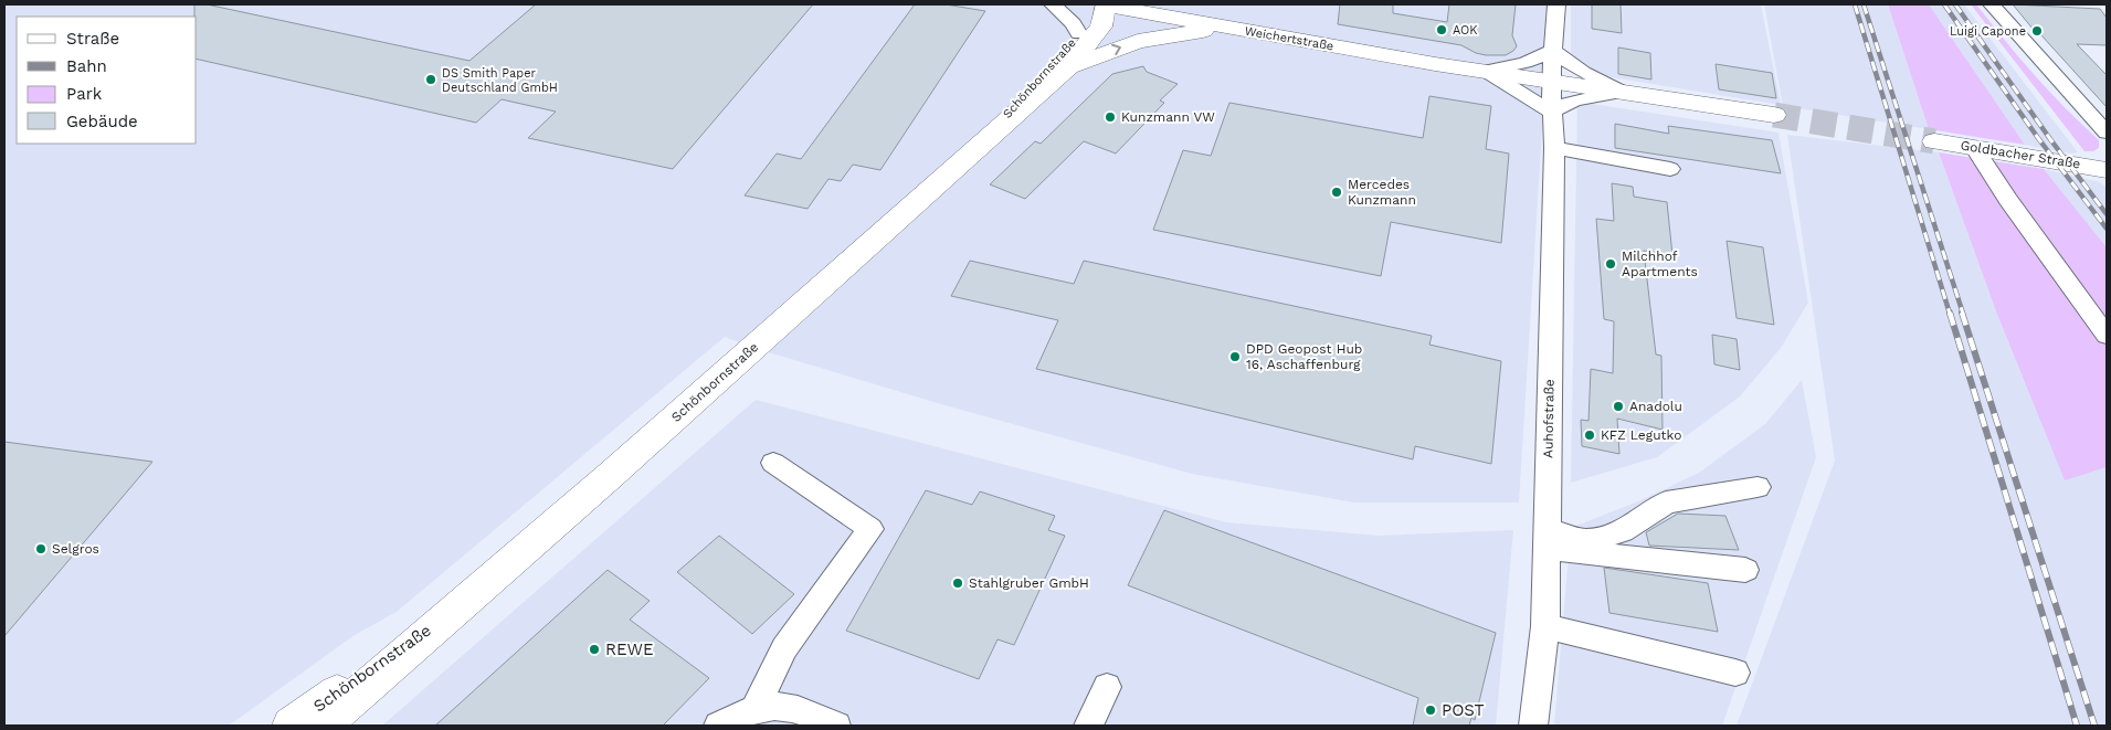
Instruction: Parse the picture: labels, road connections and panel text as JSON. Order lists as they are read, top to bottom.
{
  "streets": {
    "main road": ["Weichertstraße", "Schönbornstraße", "Goldbacher Straße"],
    "street": ["Auhofstraße"]
  },
  "crossings": [
    ["Weichertstraße", "Schönbornstraße"],
    ["Weichertstraße", "Auhofstraße"]
  ],
  "places": [
    "AOK",
    "Luigi Capone",
    "DS Smith Paper Deutschland GmbH",
    "Kunzmann VW",
    "Mercedes Kunzmann",
    "Milchhof Apartments",
    "DPD Geopost Hub 16, Aschaffenburg",
    "Anadolu",
    "KFZ Legutko",
    "Selgros",
    "Stahlgruber GmbH",
    "REWE",
    "POST"
  ],
  "legend": [
    "Straße",
    "Bahn",
    "Park",
    "Gebäude"
  ]
}
